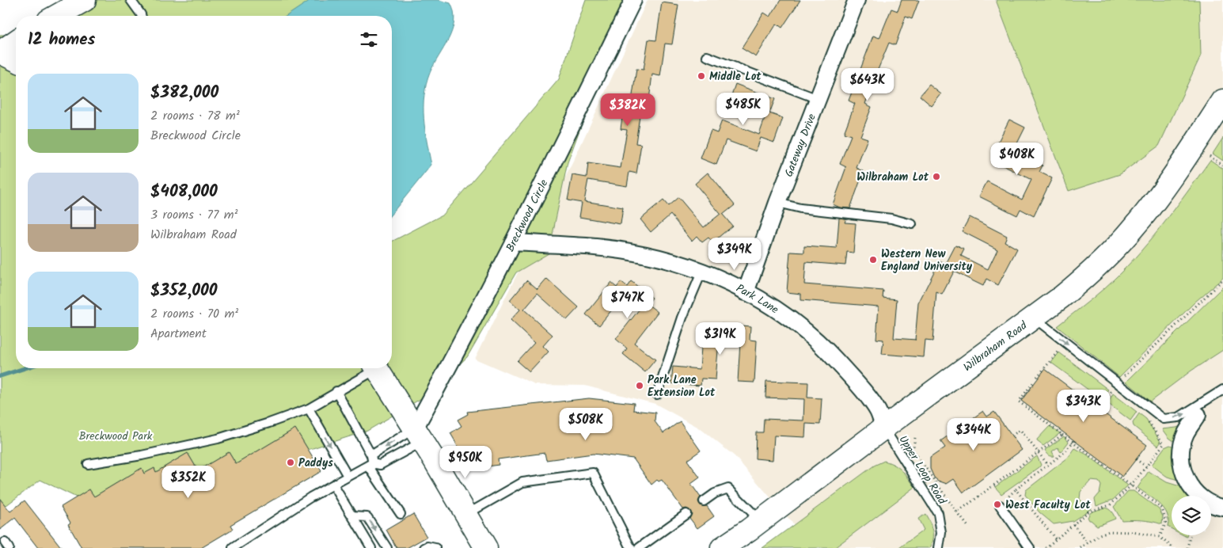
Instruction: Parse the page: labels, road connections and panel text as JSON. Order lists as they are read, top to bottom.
{
  "streets": {
    "main road": ["Wilbraham Road"],
    "street": ["Gateway Drive", "Breckwood Circle", "Park Lane"],
    "lane": ["Upper Loop Road"]
  },
  "crossings": [
    ["Gateway Drive", "Park Lane"],
    ["Breckwood Circle", "Park Lane"],
    ["Park Lane", "Wilbraham Road"],
    ["Park Lane", "Upper Loop Road"],
    ["Wilbraham Road", "Upper Loop Road"]
  ],
  "parks": ["Breckwood Park"],
  "places": [
    "Middle Lot",
    "Wilbraham Lot",
    "Western New England University",
    "Park Lane Extension Lot",
    "Paddys",
    "West Faculty Lot"
  ],
  "page": {
    "heading": "12 homes",
    "list": [
      {
        "name": "$382,000",
        "note": "2 rooms · 78 m² · Breckwood Circle"
      },
      {
        "name": "$408,000",
        "note": "3 rooms · 77 m² · Wilbraham Road"
      },
      {
        "name": "$352,000",
        "note": "2 rooms · 70 m² · Apartment"
      }
    ],
    "price": [
      "$643K",
      "$485K",
      "$382K",
      "$408K",
      "$349K",
      "$747K",
      "$319K",
      "$343K",
      "$508K",
      "$344K",
      "$950K",
      "$352K"
    ]
  }
}
